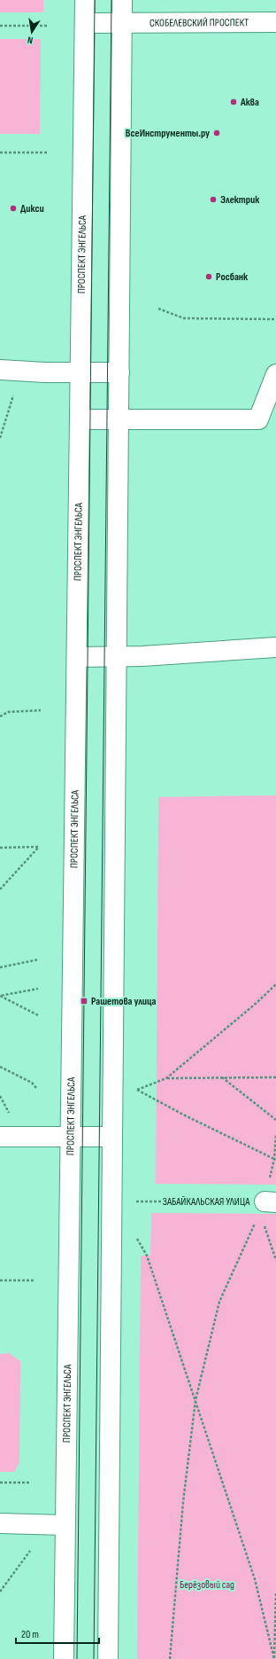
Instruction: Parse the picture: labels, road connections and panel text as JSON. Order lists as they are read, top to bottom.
{
  "streets": {
    "main road": ["СКОБЕЛЕВСКИЙ ПРОСПЕКТ", "ПРОСПЕКТ ЭНГЕЛЬСА"],
    "path": ["ЗАБАЙКАЛЬСКАЯ УЛИЦА"]
  },
  "crossings": [
    ["СКОБЕЛЕВСКИЙ ПРОСПЕКТ", "ПРОСПЕКТ ЭНГЕЛЬСА"]
  ],
  "parks": ["Берёзовый сад"],
  "places": {
    "other": [
      "Аква",
      "ВсеИнструменты.ру",
      "Электрик",
      "Дикси",
      "Росбанк"
    ],
    "transit": ["Рашетова улица"]
  },
  "scale_bar": "20 m",
  "north": "bottom"
}
